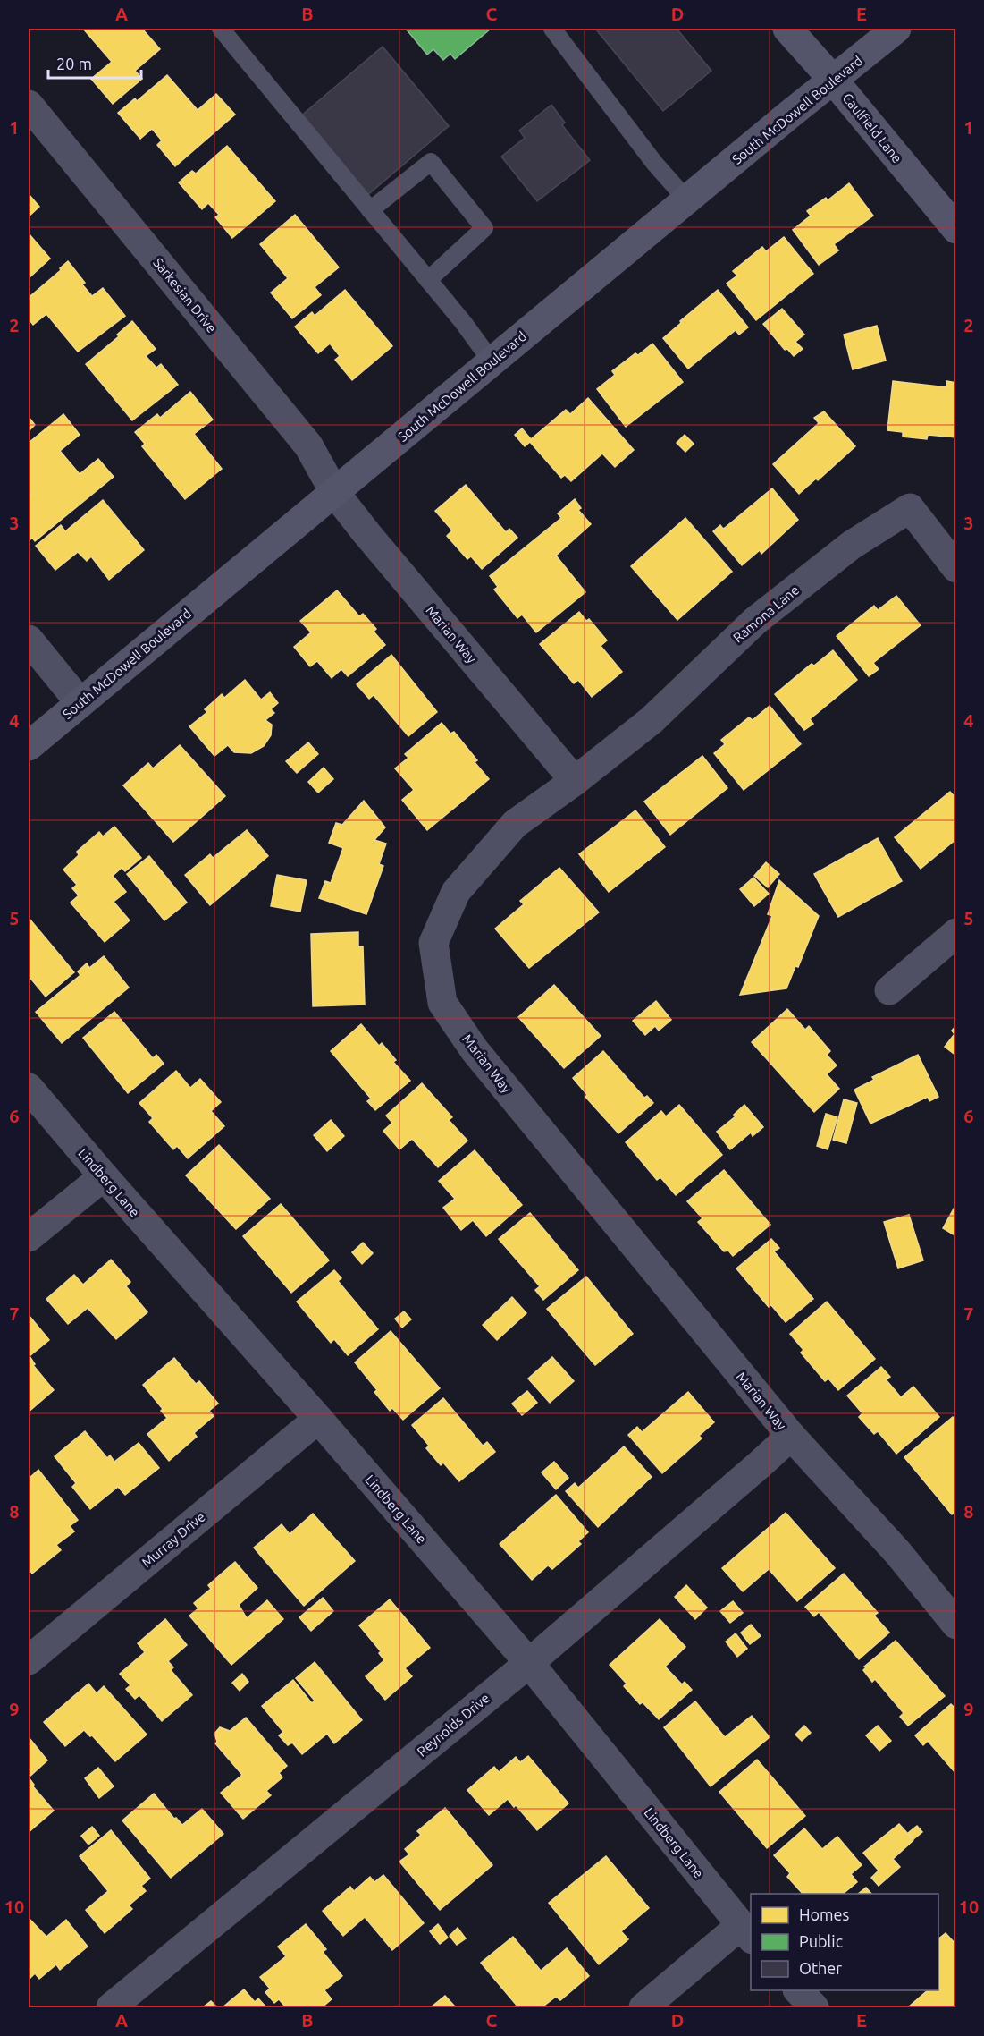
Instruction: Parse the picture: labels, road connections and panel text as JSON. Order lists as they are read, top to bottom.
{
  "streets": {
    "main road": ["South McDowell Boulevard", "Caulfield Lane"],
    "street": [
      "Sarkesian Drive",
      "Ramona Lane",
      "Marian Way",
      "Lindberg Lane",
      "Murray Drive",
      "Reynolds Drive"
    ]
  },
  "crossings": [
    ["South McDowell Boulevard", "Caulfield Lane"],
    ["South McDowell Boulevard", "Sarkesian Drive"],
    ["South McDowell Boulevard", "Marian Way"],
    ["Sarkesian Drive", "Marian Way"],
    ["Ramona Lane", "Marian Way"],
    ["Marian Way", "Reynolds Drive"],
    ["Lindberg Lane", "Murray Drive"],
    ["Lindberg Lane", "Reynolds Drive"]
  ],
  "legend": ["Homes", "Public", "Other"],
  "scale_bar": "20 m",
  "grid": {
    "columns": [
      "A",
      "B",
      "C",
      "D",
      "E"
    ],
    "rows": [
      "1",
      "2",
      "3",
      "4",
      "5",
      "6",
      "7",
      "8",
      "9",
      "10"
    ]
  }
}
